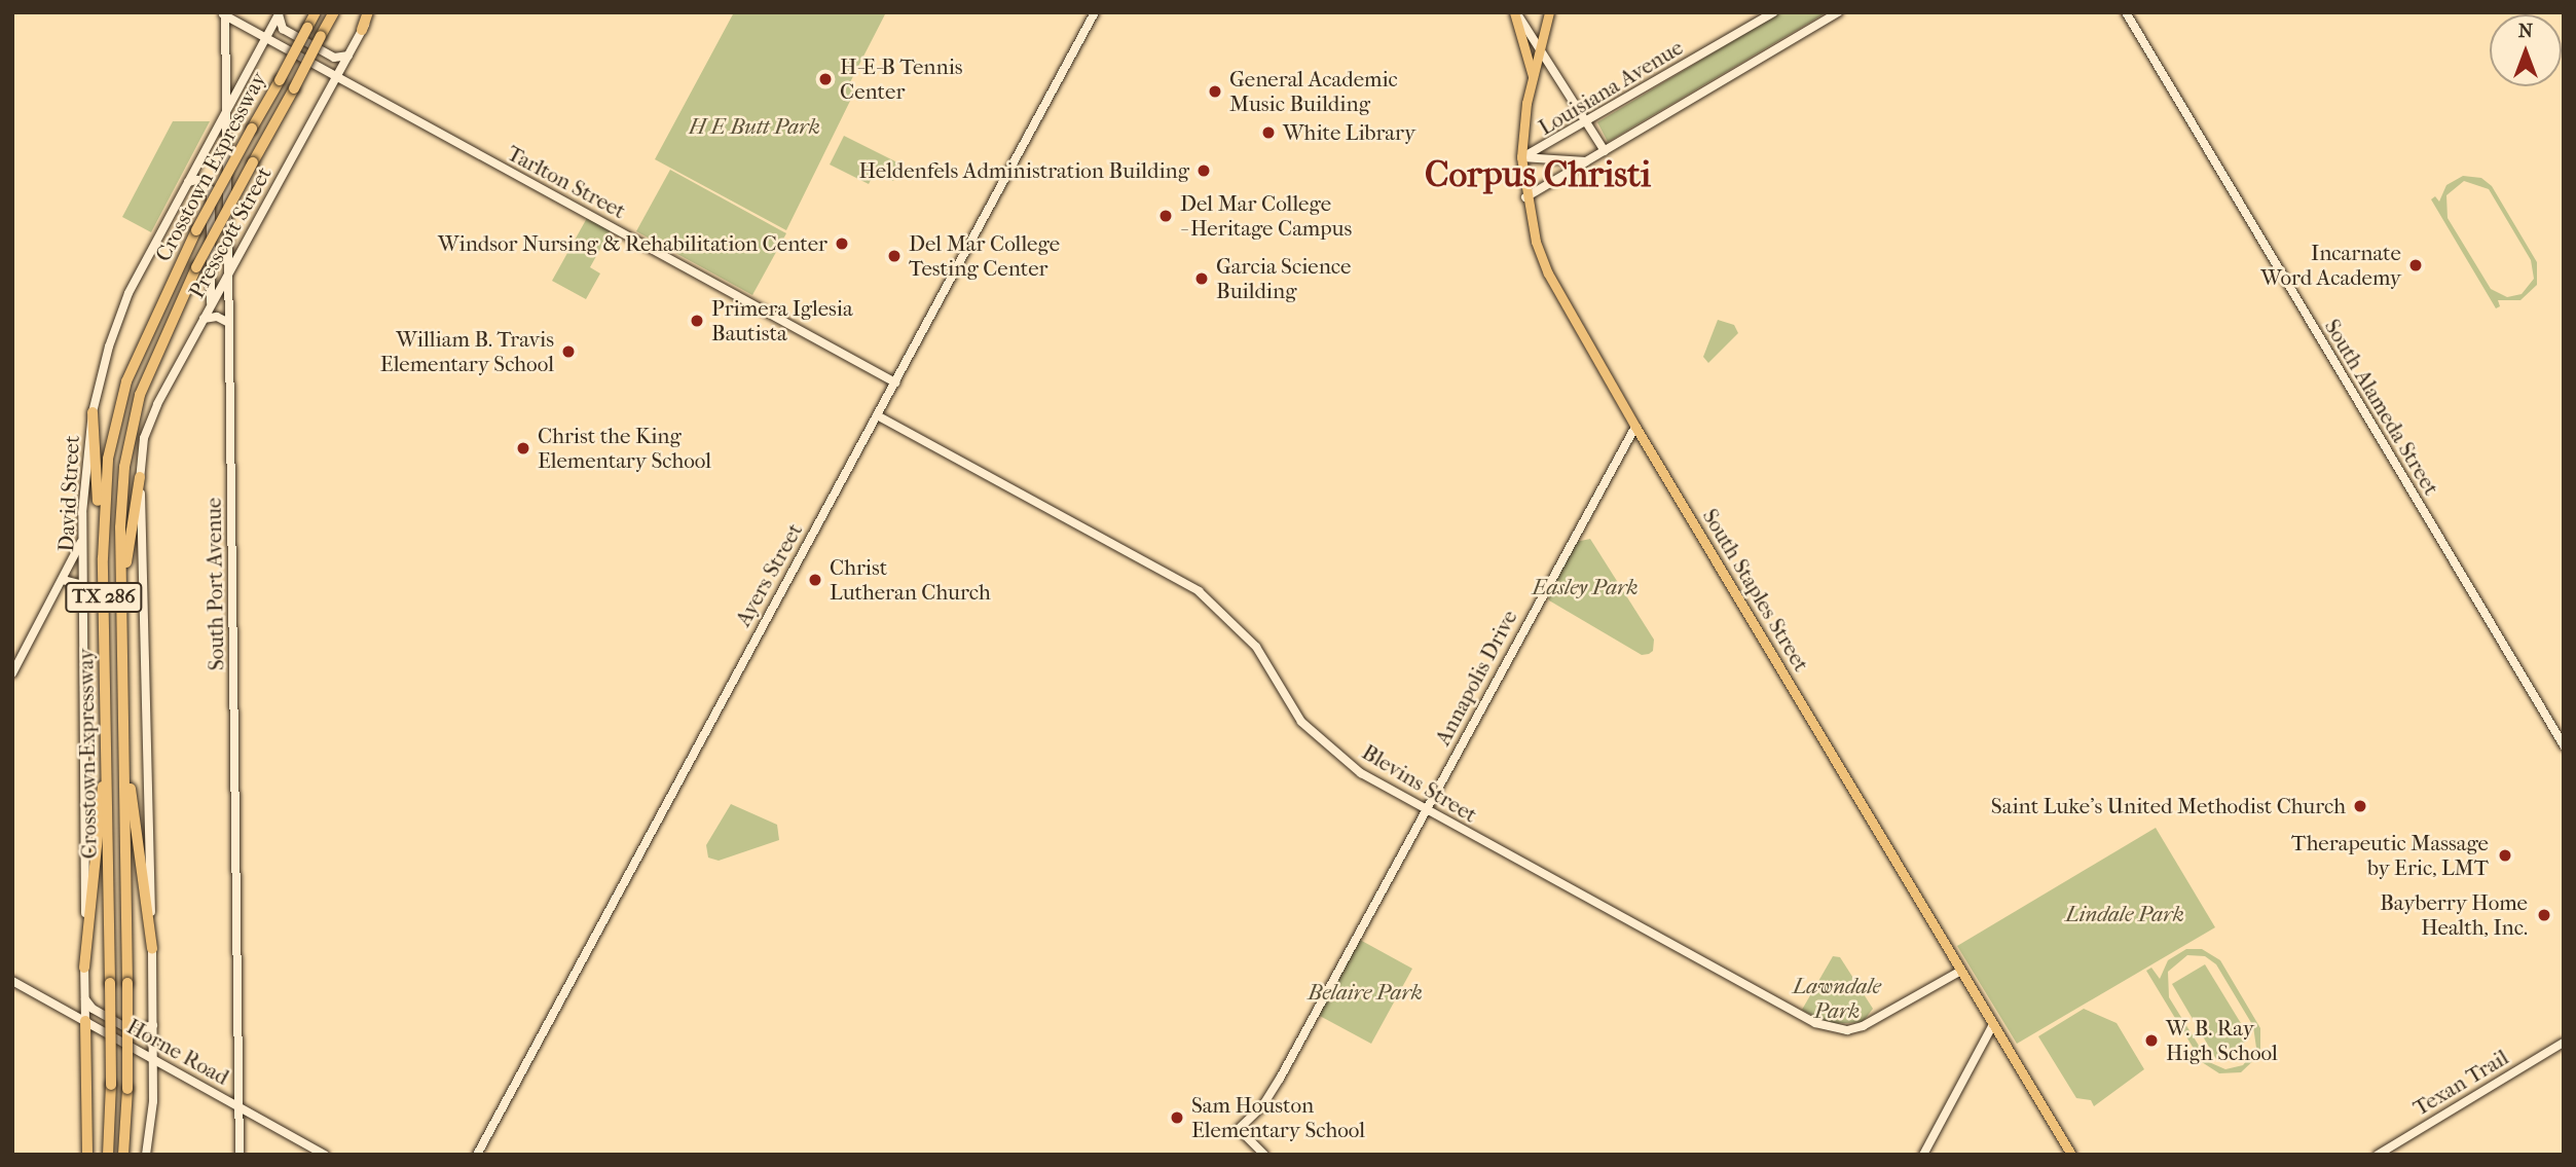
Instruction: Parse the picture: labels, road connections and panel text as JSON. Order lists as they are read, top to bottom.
{
  "streets": {
    "highway": ["Crosstown Expressway", "TX 286"],
    "main road": [
      "Louisiana Avenue",
      "Tarlton Street",
      "Presscott Street",
      "South Alameda Street",
      "David Street",
      "Ayers Street",
      "South Port Avenue",
      "South Staples Street",
      "Annapolis Drive",
      "Blevins Street",
      "Horne Road",
      "Texan Trail"
    ]
  },
  "crossings": [
    ["Louisiana Avenue", "South Staples Street"],
    ["Tarlton Street", "Presscott Street"],
    ["Tarlton Street", "David Street"],
    ["Tarlton Street", "Ayers Street"],
    ["Tarlton Street", "South Port Avenue"],
    ["Presscott Street", "South Port Avenue"],
    ["David Street", "South Port Avenue"],
    ["David Street", "Horne Road"],
    ["Ayers Street", "Blevins Street"],
    ["South Port Avenue", "Horne Road"],
    ["South Staples Street", "Annapolis Drive"],
    ["South Staples Street", "Blevins Street"],
    ["Annapolis Drive", "Blevins Street"]
  ],
  "districts": ["Corpus Christi"],
  "parks": [
    "H E Butt Park",
    "Easley Park",
    "Lindale Park",
    "Lawndale Park",
    "Belaire Park"
  ],
  "places": [
    "H-E-B Tennis Center",
    "General Academic Music Building",
    "White Library",
    "Heldenfels Administration Building",
    "Del Mar College - Heritage Campus",
    "Windsor Nursing & Rehabilitation Center",
    "Del Mar College Testing Center",
    "Incarnate Word Academy",
    "Garcia Science Building",
    "Primera Iglesia Bautista",
    "William B. Travis Elementary School",
    "Christ the King Elementary School",
    "Christ Lutheran Church",
    "Saint Luke's United Methodist Church",
    "Therapeutic Massage by Eric, LMT",
    "Bayberry Home Health, Inc.",
    "W. B. Ray High School",
    "Sam Houston Elementary School"
  ],
  "north": "top"
}
